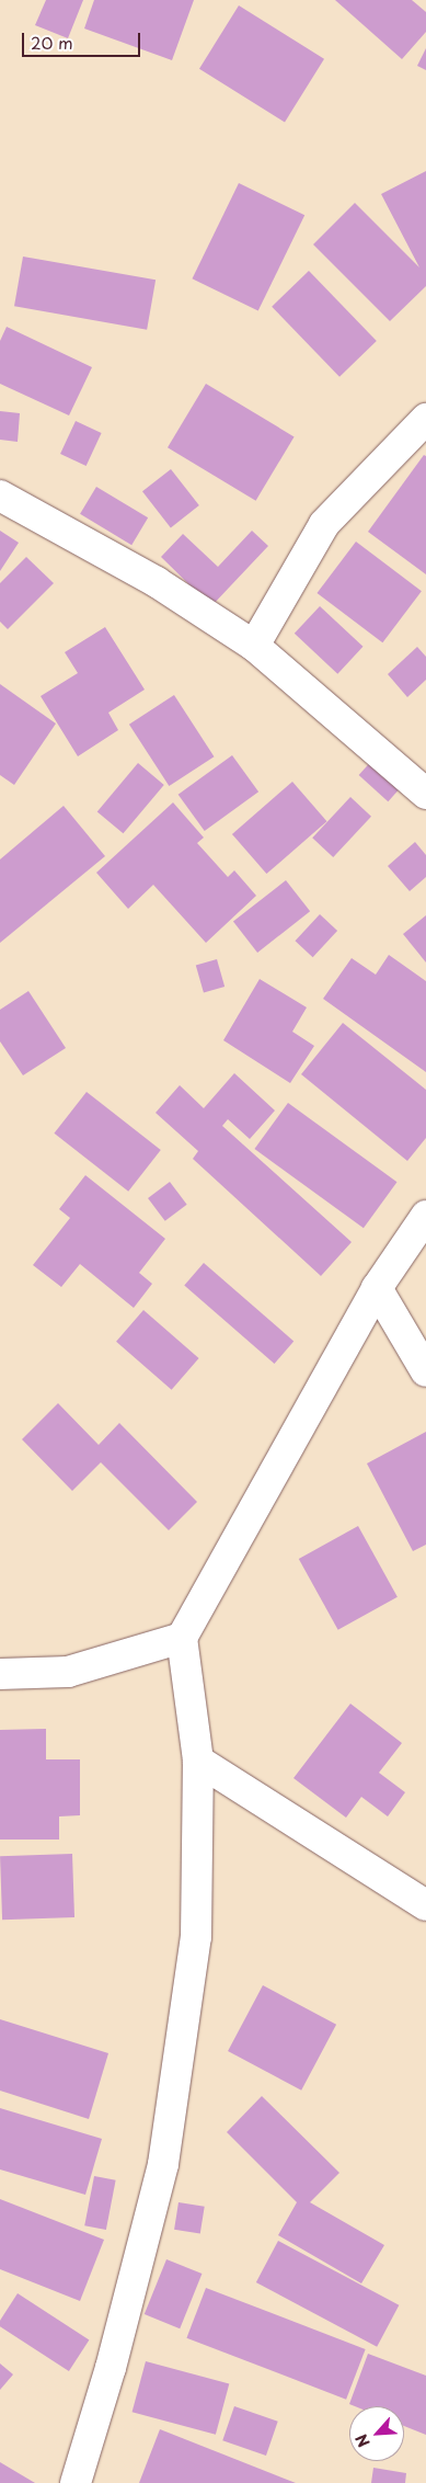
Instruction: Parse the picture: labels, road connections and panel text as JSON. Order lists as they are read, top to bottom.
{
  "scale_bar": "20 m",
  "north": "bottom left"
}
